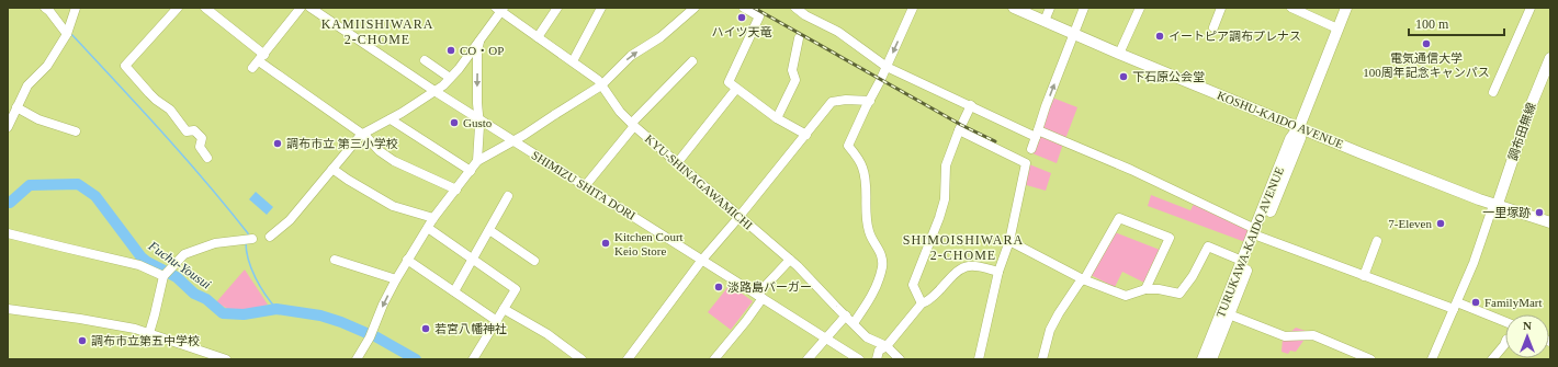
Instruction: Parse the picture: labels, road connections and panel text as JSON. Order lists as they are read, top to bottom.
{
  "streets": {
    "main road": ["KOSHU-KAIDO AVENUE", "調布田無線", "TURUKAWA-KAIDO AVENUE"],
    "street": ["KYU-SHINAGAWAMICHI", "SHIMIZU SHITA DORI"]
  },
  "crossings": [
    ["KOSHU-KAIDO AVENUE", "調布田無線"],
    ["KOSHU-KAIDO AVENUE", "TURUKAWA-KAIDO AVENUE"]
  ],
  "districts": ["KAMIISHIWARA 2-CHOME", "SHIMOISHIWARA 2-CHOME"],
  "water": ["Fuchu-Yousui"],
  "places": [
    "ハイツ天竜",
    "イートピア調布プレナス",
    "電気通信大学 100周年記念キャンパス",
    "CO・OP",
    "下石原公会堂",
    "Gusto",
    "調布市立 第三小学校",
    "一里塚跡",
    "7-Eleven",
    "Kitchen Court Keio Store",
    "淡路島バーガー",
    "FamilyMart",
    "若宮八幡神社",
    "調布市立第五中学校"
  ],
  "scale_bar": "100 m",
  "north": "top"
}
